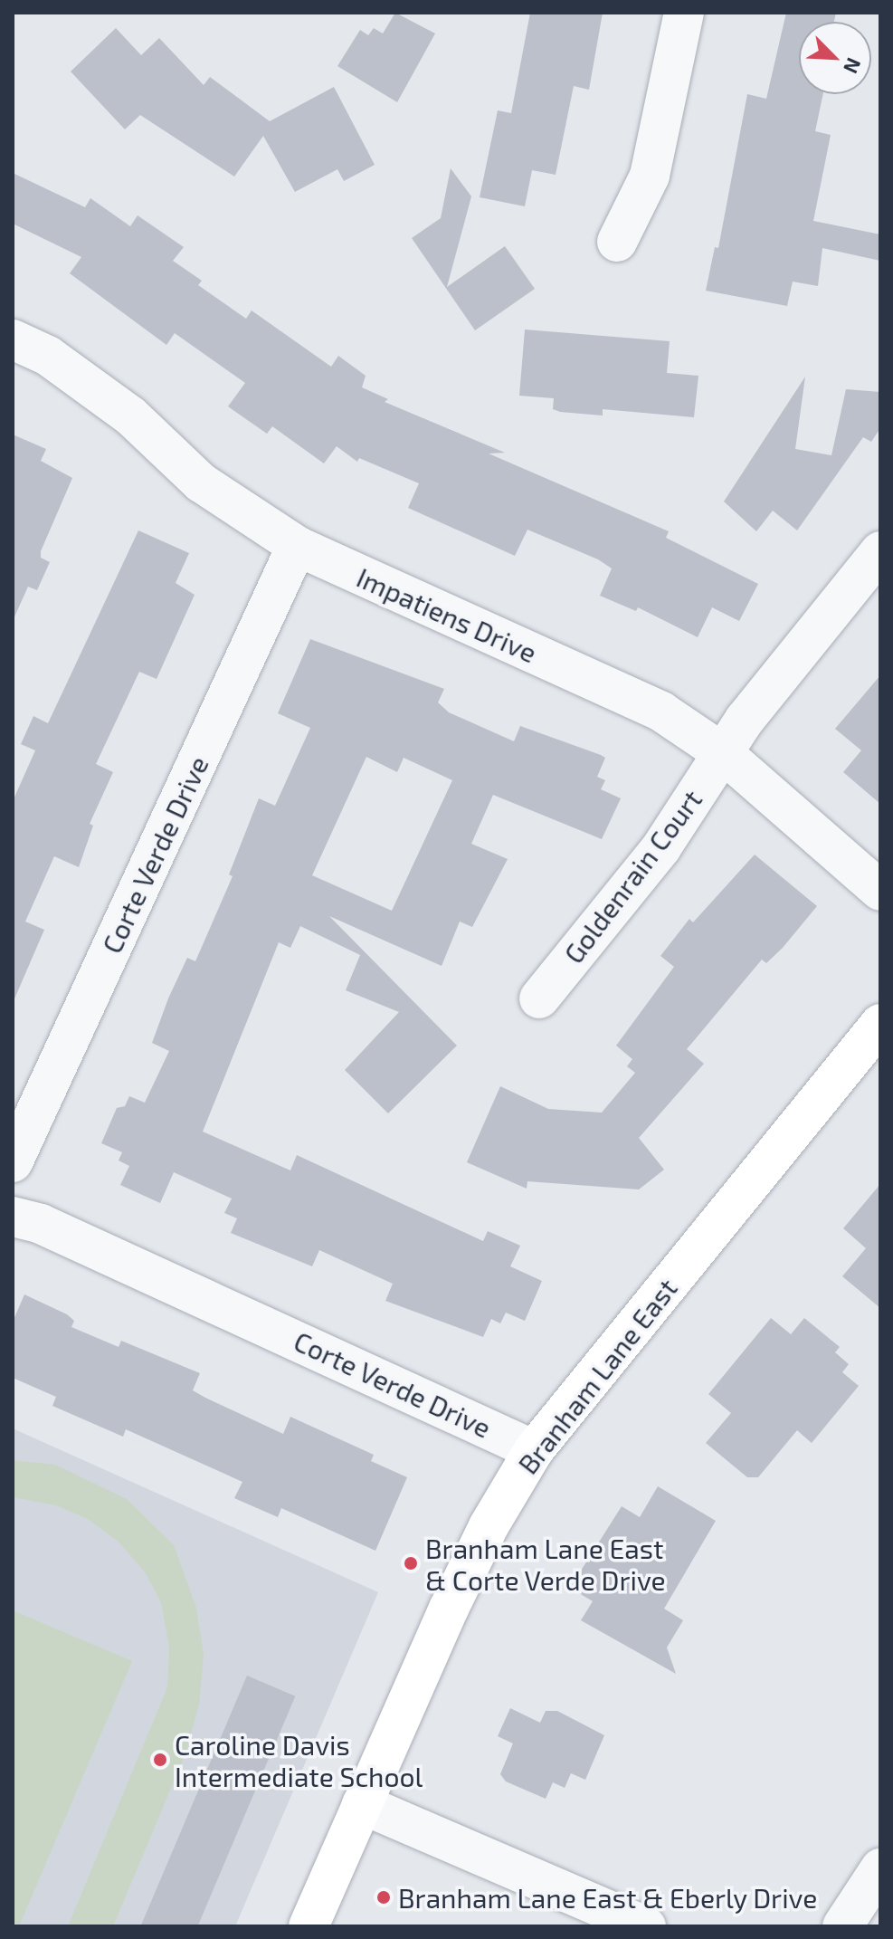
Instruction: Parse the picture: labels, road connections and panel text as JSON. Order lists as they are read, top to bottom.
{
  "streets": {
    "street": [
      "Impatiens Drive",
      "Corte Verde Drive",
      "Goldenrain Court",
      "Branham Lane East"
    ]
  },
  "crossings": [
    ["Impatiens Drive", "Corte Verde Drive"],
    ["Impatiens Drive", "Goldenrain Court"],
    ["Corte Verde Drive", "Branham Lane East"]
  ],
  "places": ["Branham Lane East & Corte Verde Drive", "Caroline Davis Intermediate School", "Branham Lane East & Eberly Drive"],
  "north": "bottom right"
}
